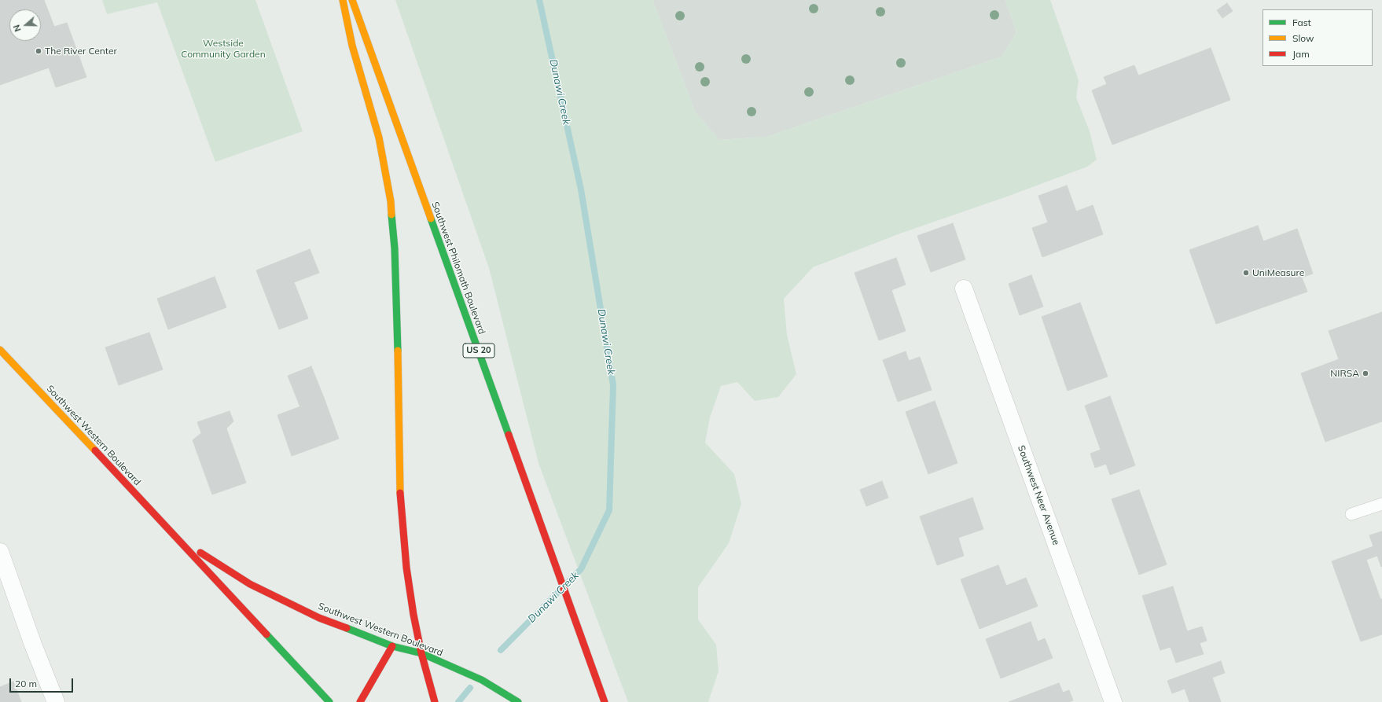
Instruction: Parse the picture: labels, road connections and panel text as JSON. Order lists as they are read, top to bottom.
{
  "streets": {
    "main road": ["Southwest Philomath Boulevard", "US 20", "Southwest Western Boulevard"],
    "street": ["Southwest Neer Avenue"]
  },
  "water": ["Dunawi Creek"],
  "parks": ["Westside Community Garden"],
  "places": ["The River Center", "UniMeasure", "NIRSA"],
  "legend": ["Fast", "Slow", "Jam"],
  "scale_bar": "20 m",
  "north": "left"
}
